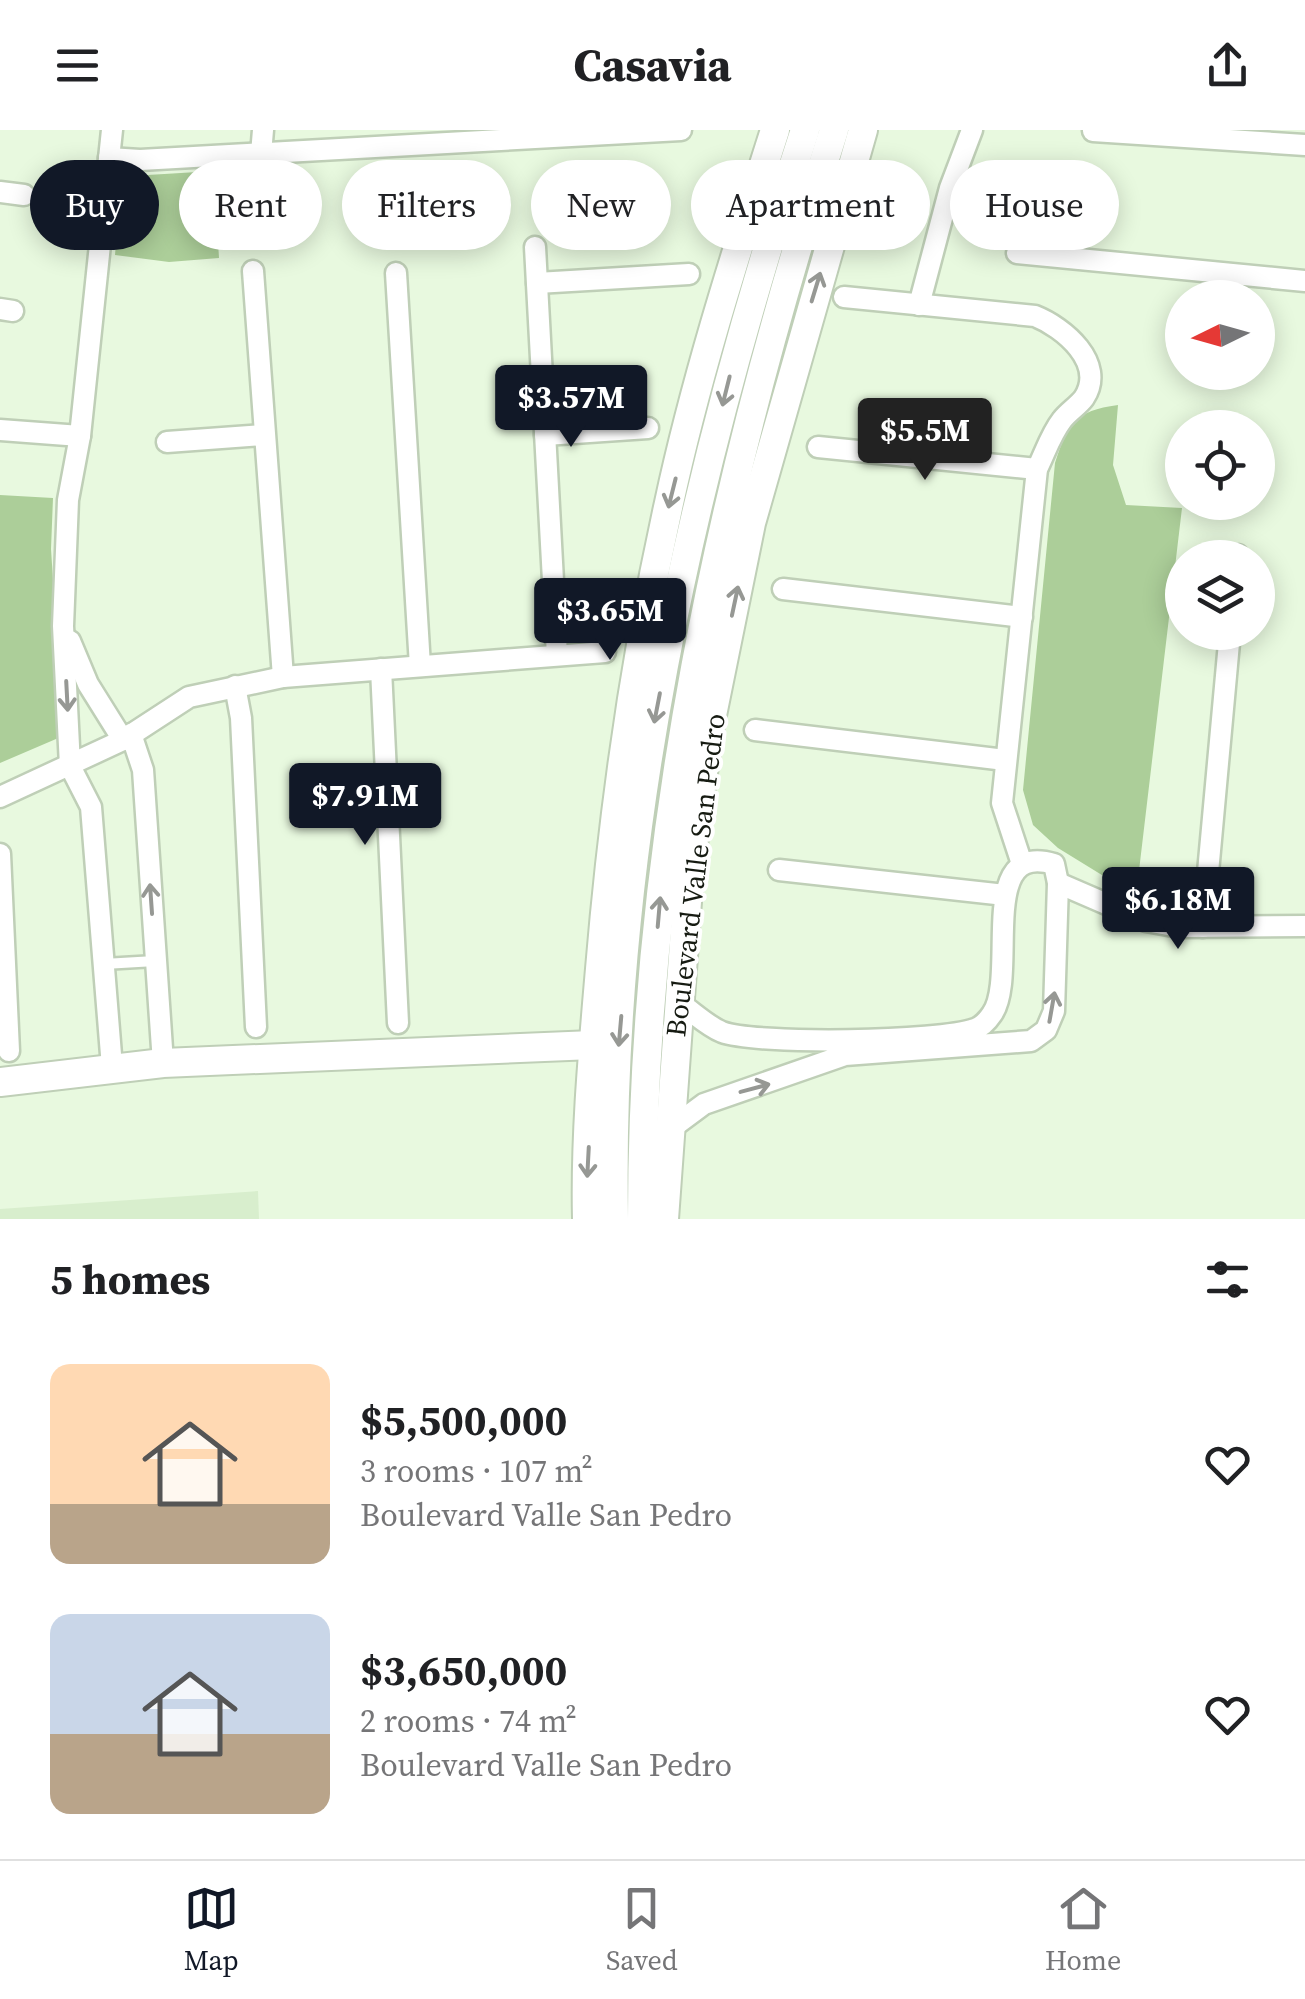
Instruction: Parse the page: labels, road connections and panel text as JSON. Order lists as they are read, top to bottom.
{
  "streets": {
    "main road": ["Boulevard Valle San Pedro"]
  },
  "north": "left",
  "page": {
    "header": "Casavia",
    "chip": [
      "Buy",
      "Rent",
      "Filters",
      "New",
      "Apartment",
      "House"
    ],
    "price": [
      "$3.57M",
      "$5.5M",
      "$3.65M",
      "$7.91M",
      "$6.18M"
    ],
    "heading": "5 homes",
    "list": [
      {
        "name": "$5,500,000",
        "note": "3 rooms · 107 m² · Boulevard Valle San Pedro"
      },
      {
        "name": "$3,650,000",
        "note": "2 rooms · 74 m² · Boulevard Valle San Pedro"
      }
    ],
    "tabs": ["Map", "Saved", "Home"]
  }
}
